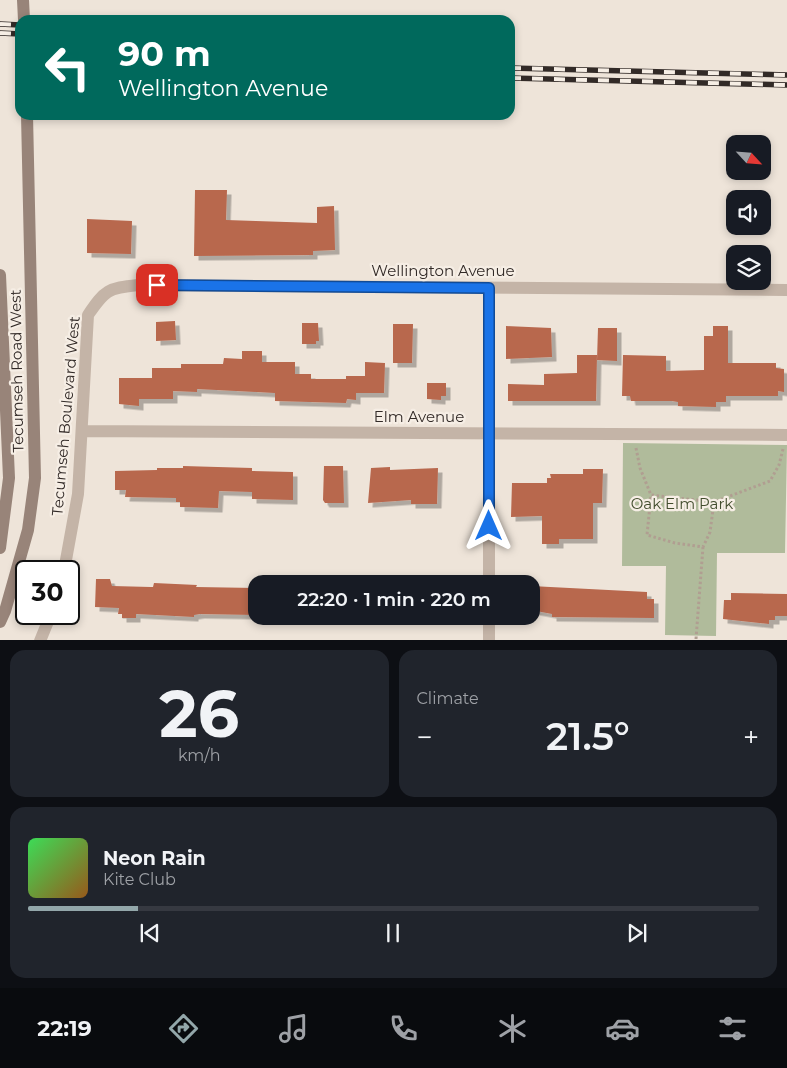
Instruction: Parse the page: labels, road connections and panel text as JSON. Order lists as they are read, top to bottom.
{
  "streets": {
    "main road": ["Tecumseh Road West"],
    "street": ["Wellington Avenue", "Tecumseh Boulevard West", "Elm Avenue"]
  },
  "crossings": [
    ["Wellington Avenue", "Tecumseh Boulevard West"],
    ["Tecumseh Boulevard West", "Elm Avenue"]
  ],
  "parks": ["Oak Elm Park"],
  "north": "bottom right",
  "page": {
    "turn": ["90 m", "Wellington Avenue"],
    "limit": "30",
    "trip": "22:20 · 1 min · 220 m",
    "tile": [
      ["26", "km/h"],
      "Climate"
    ],
    "heat": ["−", "21.5°", "+"],
    "song": ["Neon Rain", "Kite Club"],
    "tabs": "22:19"
  }
}
